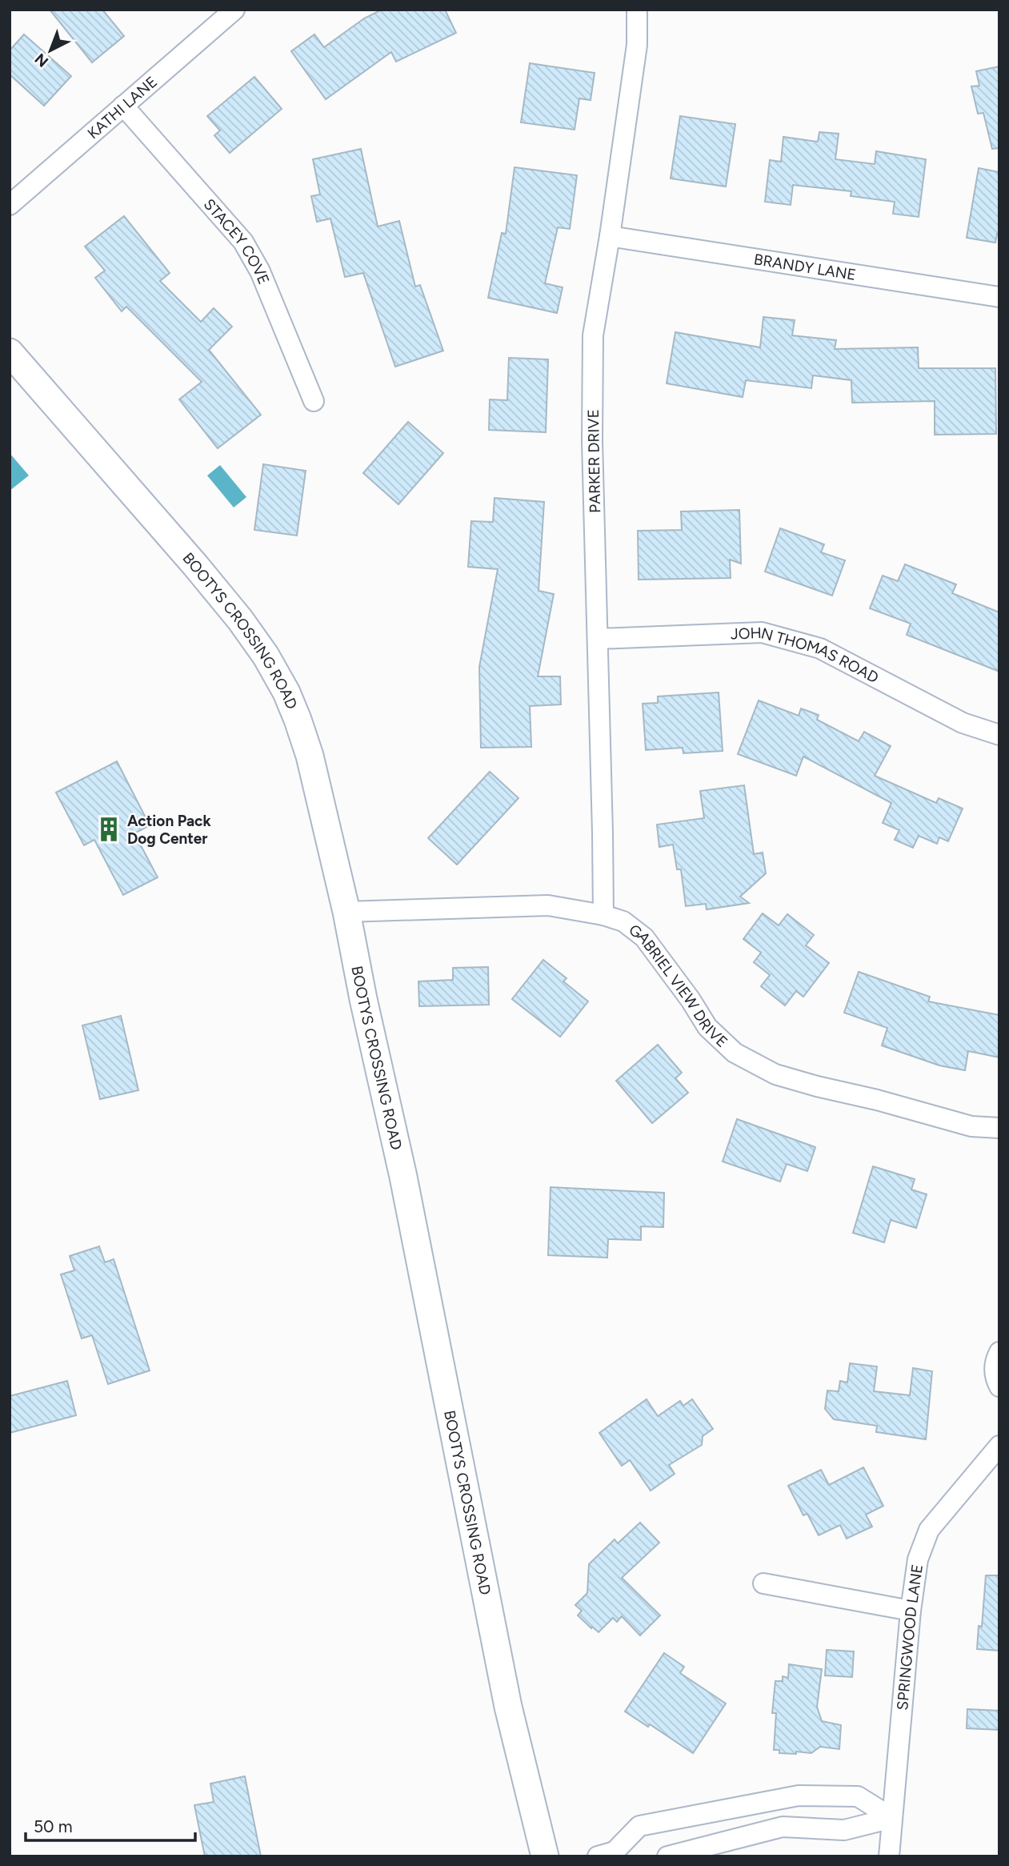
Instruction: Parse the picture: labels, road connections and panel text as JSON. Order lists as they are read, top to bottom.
{
  "streets": {
    "street": [
      "KATHI LANE",
      "STACEY COVE",
      "BRANDY LANE",
      "PARKER DRIVE",
      "BOOTYS CROSSING ROAD",
      "JOHN THOMAS ROAD",
      "GABRIEL VIEW DRIVE",
      "SPRINGWOOD LANE"
    ]
  },
  "crossings": [
    ["KATHI LANE", "STACEY COVE"],
    ["BRANDY LANE", "PARKER DRIVE"],
    ["PARKER DRIVE", "JOHN THOMAS ROAD"],
    ["PARKER DRIVE", "GABRIEL VIEW DRIVE"],
    ["BOOTYS CROSSING ROAD", "GABRIEL VIEW DRIVE"]
  ],
  "places": {
    "building": ["Action Pack Dog Center"]
  },
  "scale_bar": "50 m",
  "north": "bottom left"
}
